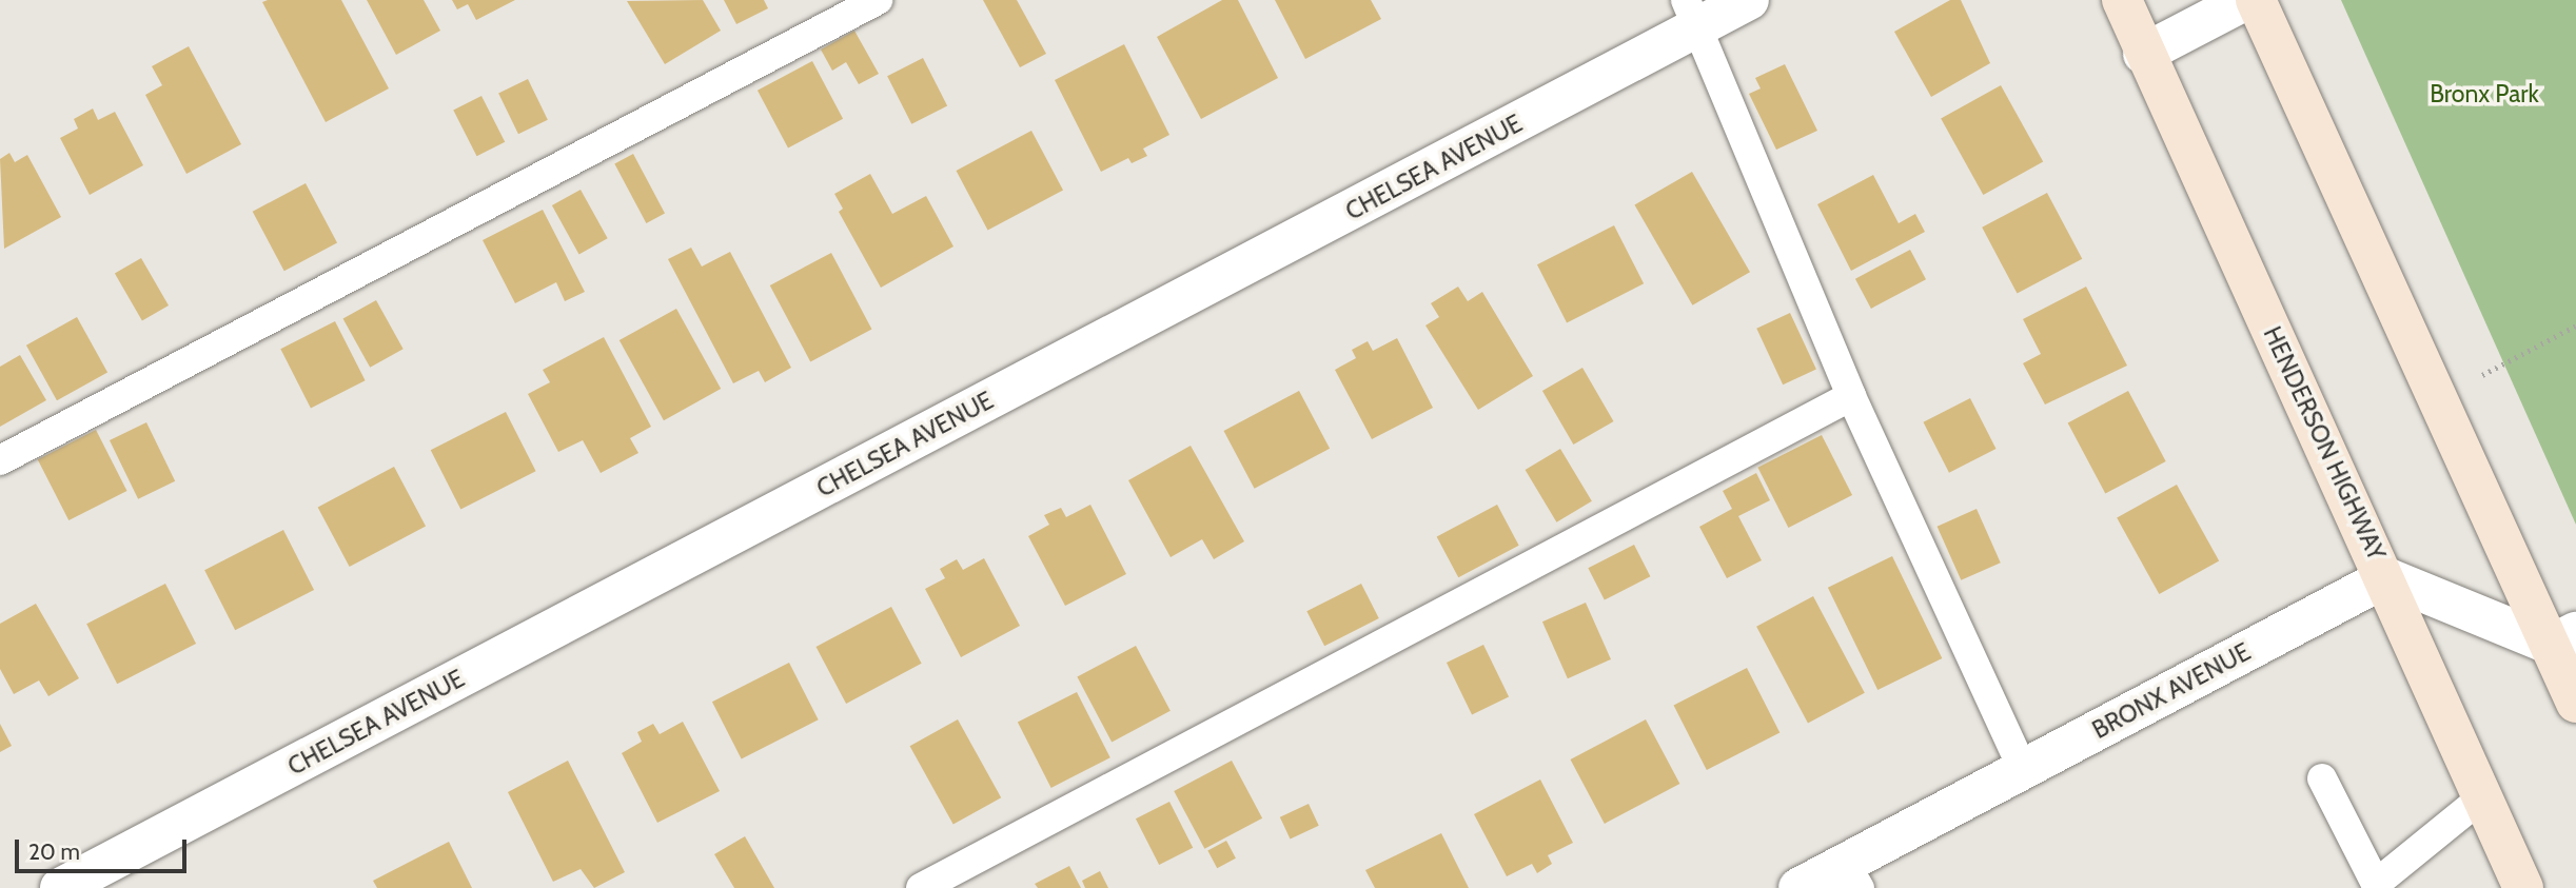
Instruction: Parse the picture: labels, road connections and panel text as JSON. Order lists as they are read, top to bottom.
{
  "streets": {
    "main road": ["HENDERSON HIGHWAY"],
    "street": ["CHELSEA AVENUE", "BRONX AVENUE"]
  },
  "crossings": [
    ["HENDERSON HIGHWAY", "BRONX AVENUE"]
  ],
  "parks": ["Bronx Park"],
  "scale_bar": "20 m"
}
